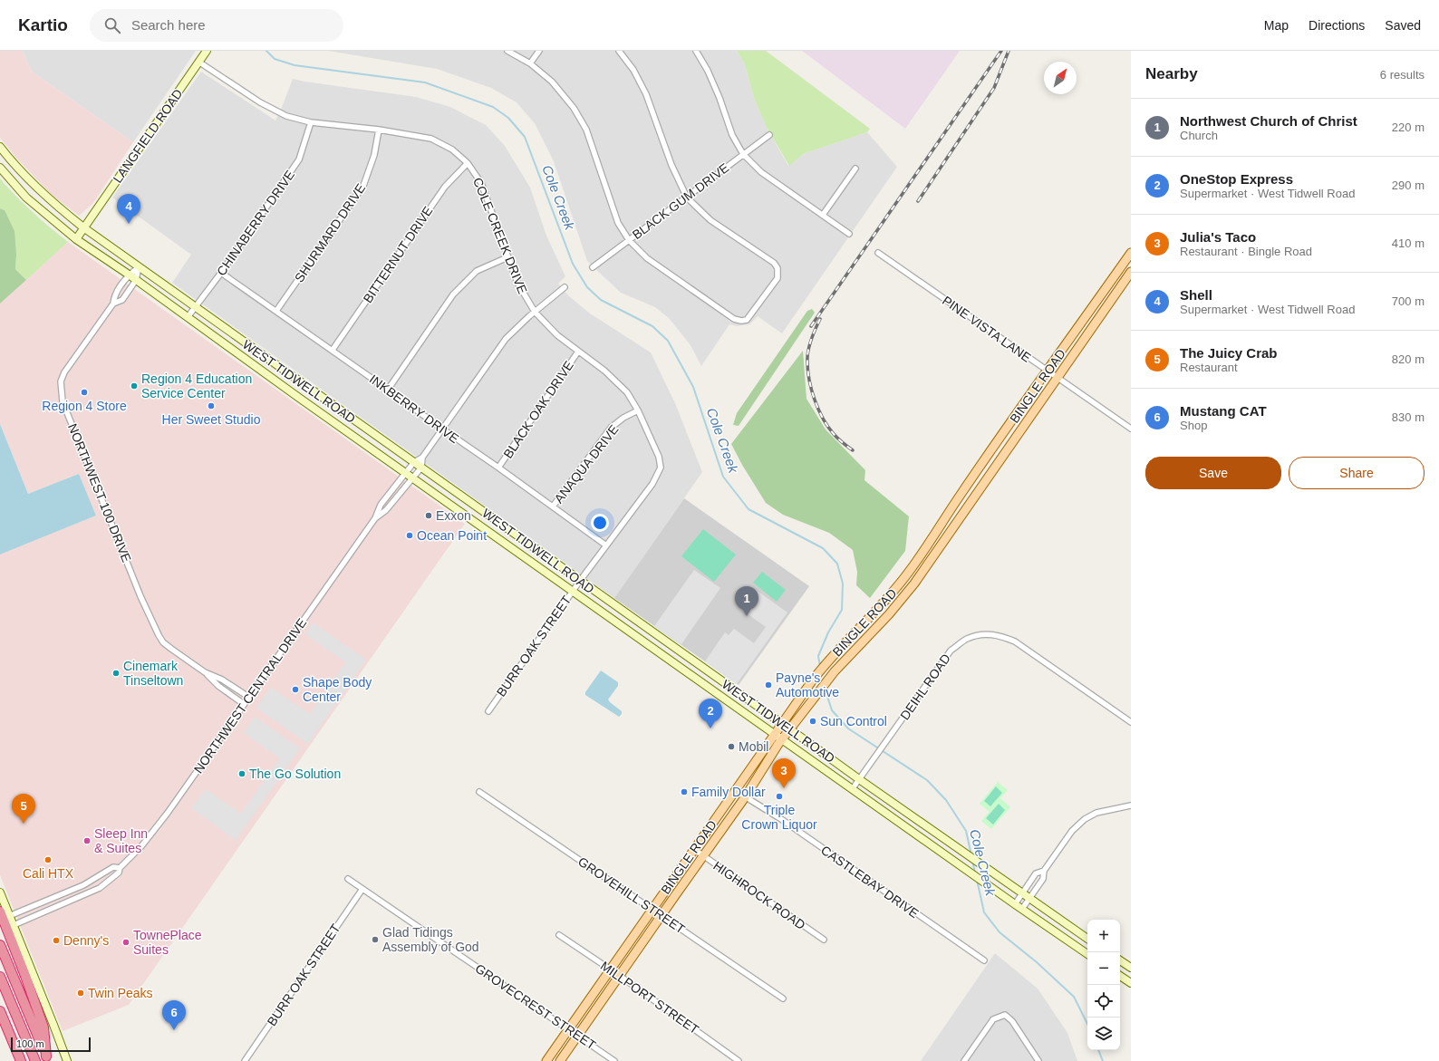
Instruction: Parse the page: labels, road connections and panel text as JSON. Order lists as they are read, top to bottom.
{
  "streets": {
    "main road": ["LANGFIELD ROAD", "WEST TIDWELL ROAD", "BINGLE ROAD"],
    "street": [
      "BLACK GUM DRIVE",
      "CHINABERRY DRIVE",
      "SHURMARD DRIVE",
      "COLE CREEK DRIVE",
      "BITTERNUT DRIVE",
      "PINE VISTA LANE",
      "INKBERRY DRIVE",
      "BLACK OAK DRIVE",
      "ANAQUA DRIVE",
      "NORTHWEST 100 DRIVE",
      "BURR OAK STREET",
      "DEIHL ROAD",
      "NORTHWEST CENTRAL DRIVE",
      "CASTLEBAY DRIVE",
      "GROVEHILL STREET",
      "HIGHROCK ROAD",
      "MILLPORT STREET",
      "GROVECREST STREET"
    ]
  },
  "crossings": [
    ["LANGFIELD ROAD", "COLE CREEK DRIVE"],
    ["LANGFIELD ROAD", "WEST TIDWELL ROAD"],
    ["CHINABERRY DRIVE", "COLE CREEK DRIVE"],
    ["CHINABERRY DRIVE", "WEST TIDWELL ROAD"],
    ["CHINABERRY DRIVE", "INKBERRY DRIVE"],
    ["SHURMARD DRIVE", "COLE CREEK DRIVE"],
    ["SHURMARD DRIVE", "INKBERRY DRIVE"],
    ["COLE CREEK DRIVE", "BITTERNUT DRIVE"],
    ["COLE CREEK DRIVE", "INKBERRY DRIVE"],
    ["COLE CREEK DRIVE", "BLACK OAK DRIVE"],
    ["COLE CREEK DRIVE", "ANAQUA DRIVE"],
    ["COLE CREEK DRIVE", "BURR OAK STREET"],
    ["BITTERNUT DRIVE", "INKBERRY DRIVE"],
    ["PINE VISTA LANE", "BINGLE ROAD"],
    ["WEST TIDWELL ROAD", "BINGLE ROAD"],
    ["WEST TIDWELL ROAD", "NORTHWEST 100 DRIVE"],
    ["WEST TIDWELL ROAD", "BURR OAK STREET"],
    ["WEST TIDWELL ROAD", "DEIHL ROAD"],
    ["WEST TIDWELL ROAD", "NORTHWEST CENTRAL DRIVE"],
    ["BINGLE ROAD", "CASTLEBAY DRIVE"],
    ["BINGLE ROAD", "GROVEHILL STREET"],
    ["BINGLE ROAD", "HIGHROCK ROAD"],
    ["BINGLE ROAD", "MILLPORT STREET"],
    ["BINGLE ROAD", "GROVECREST STREET"],
    ["INKBERRY DRIVE", "BLACK OAK DRIVE"],
    ["INKBERRY DRIVE", "ANAQUA DRIVE"],
    ["INKBERRY DRIVE", "BURR OAK STREET"],
    ["NORTHWEST 100 DRIVE", "NORTHWEST CENTRAL DRIVE"],
    ["BURR OAK STREET", "GROVECREST STREET"]
  ],
  "water": ["Cole Creek"],
  "places": [
    "Region 4 Education Service Center",
    "Region 4 Store",
    "Her Sweet Studio",
    "Exxon",
    "Ocean Point",
    "Cinemark Tinseltown",
    "Payne's Automotive",
    "Shape Body Center",
    "Sun Control",
    "Mobil",
    "The Go Solution",
    "Family Dollar",
    "Triple Crown Liquor",
    "Sleep Inn & Suites",
    "Cali HTX",
    "Glad Tidings Assembly of God",
    "Denny's",
    "TownePlace Suites",
    "Twin Peaks"
  ],
  "scale_bar": "100 m",
  "north": "top right",
  "page": {
    "header": "Kartio",
    "search": "Search here",
    "nav": ["Map", "Directions", "Saved"],
    "heading": ["Nearby", "6 results"],
    "list": [
      {
        "mark": "1",
        "name": "Northwest Church of Christ",
        "note": "Church",
        "value": "220 m"
      },
      {
        "mark": "2",
        "name": "OneStop Express",
        "note": "Supermarket · West Tidwell Road",
        "value": "290 m"
      },
      {
        "mark": "3",
        "name": "Julia's Taco",
        "note": "Restaurant · Bingle Road",
        "value": "410 m"
      },
      {
        "mark": "4",
        "name": "Shell",
        "note": "Supermarket · West Tidwell Road",
        "value": "700 m"
      },
      {
        "mark": "5",
        "name": "The Juicy Crab",
        "note": "Restaurant",
        "value": "820 m"
      },
      {
        "mark": "6",
        "name": "Mustang CAT",
        "note": "Shop",
        "value": "830 m"
      }
    ],
    "pins": [
      "4",
      "1",
      "2",
      "3",
      "5",
      "6"
    ],
    "buttons": ["Save", "Share"],
    "map_buttons": ["+", "−"],
    "scale": "100 m"
  }
}
